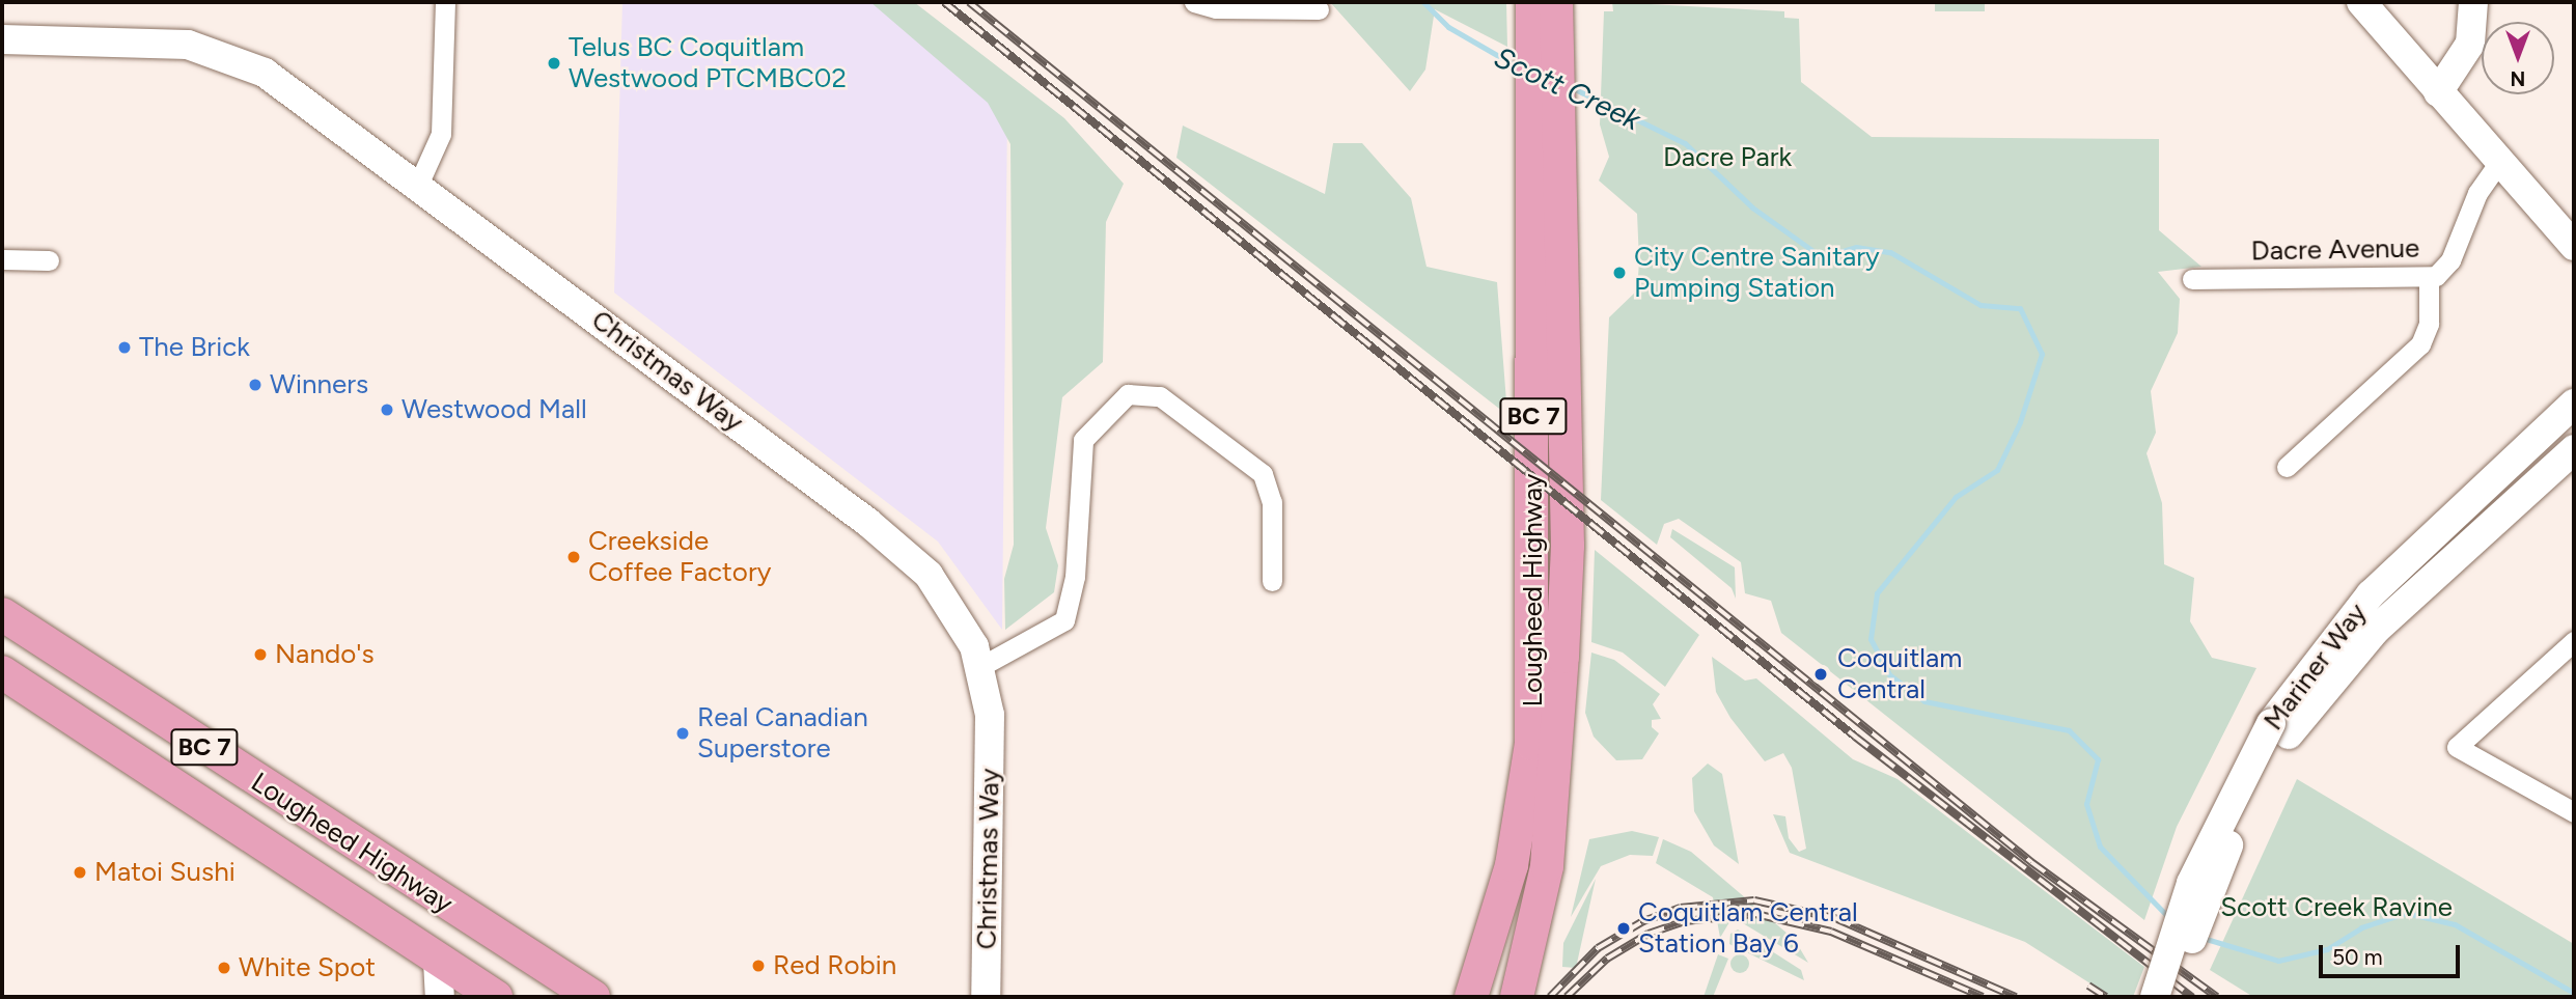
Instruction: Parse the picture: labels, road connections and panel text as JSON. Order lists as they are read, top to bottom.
{
  "streets": {
    "main road": [
      "Christmas Way",
      "BC 7",
      "Lougheed Highway",
      "Mariner Way"
    ],
    "street": ["Dacre Avenue"]
  },
  "water": ["Scott Creek"],
  "parks": ["Dacre Park", "Scott Creek Ravine"],
  "places": [
    "Telus BC Coquitlam Westwood PTCMBC02",
    "City Centre Sanitary Pumping Station",
    "The Brick",
    "Winners",
    "Westwood Mall",
    "Creekside Coffee Factory",
    "Nando's",
    "Coquitlam Central",
    "Real Canadian Superstore",
    "Matoi Sushi",
    "Coquitlam Central Station Bay 6",
    "Red Robin",
    "White Spot"
  ],
  "scale_bar": "50 m",
  "north": "bottom"
}
